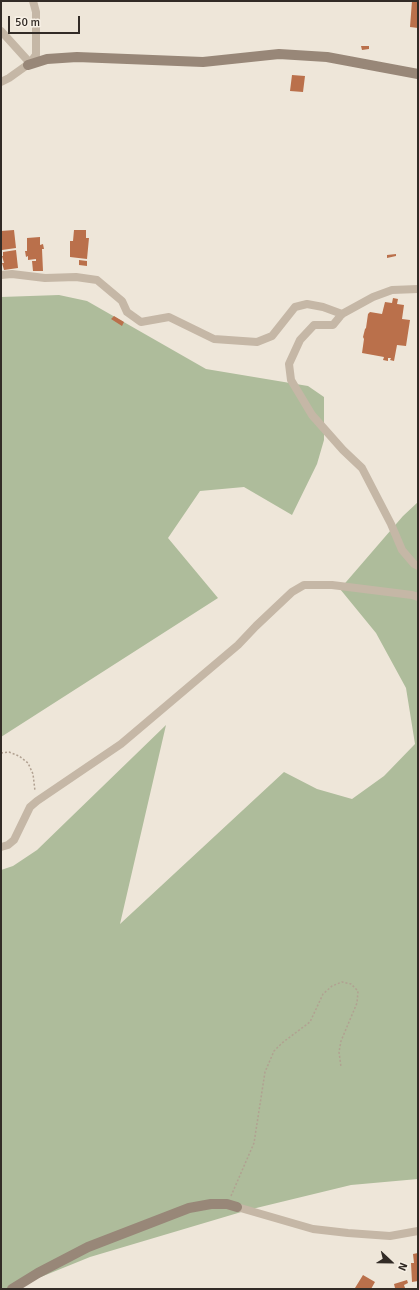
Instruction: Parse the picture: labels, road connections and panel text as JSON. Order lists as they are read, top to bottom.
{
  "scale_bar": "50 m",
  "north": "right"
}
